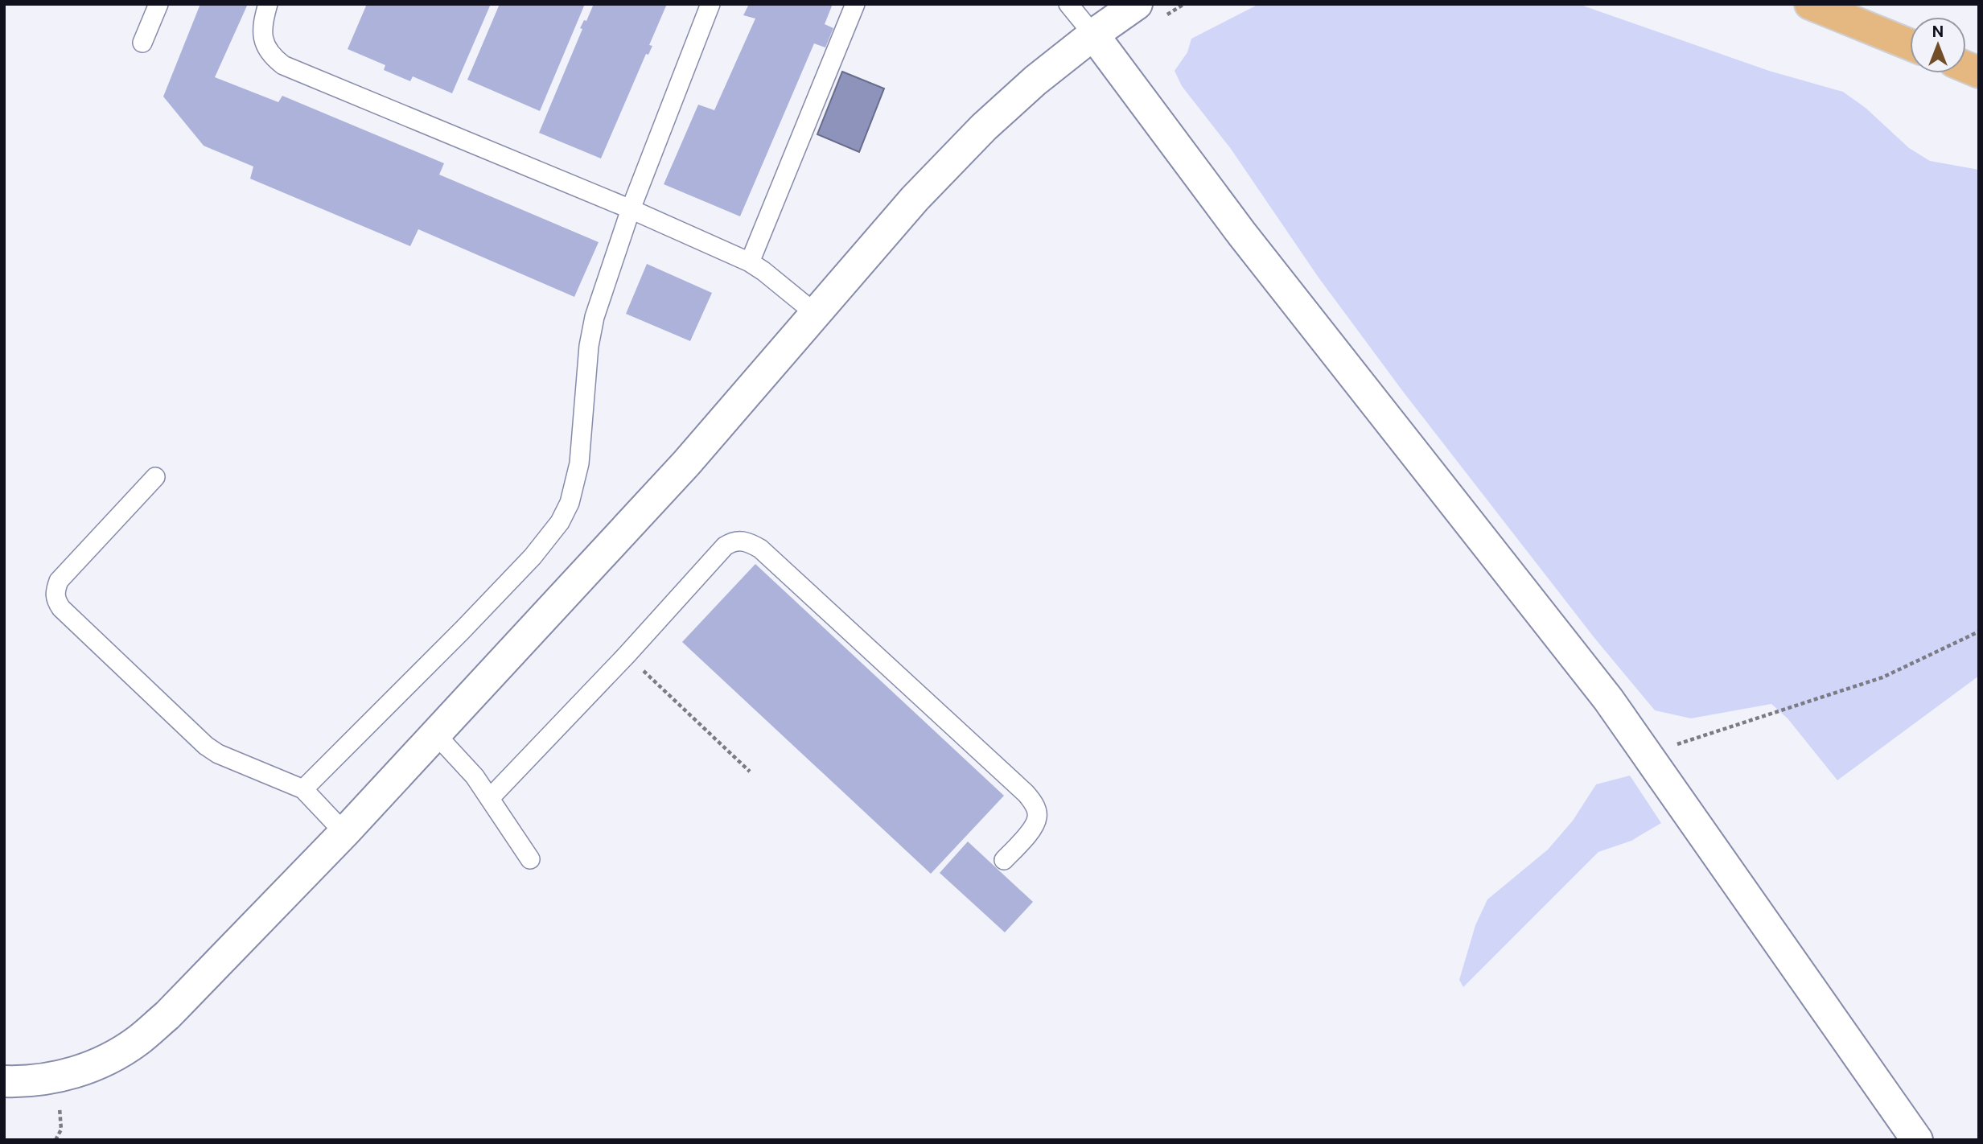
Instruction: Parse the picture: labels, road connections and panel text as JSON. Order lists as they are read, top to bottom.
{
  "north": "top"
}
